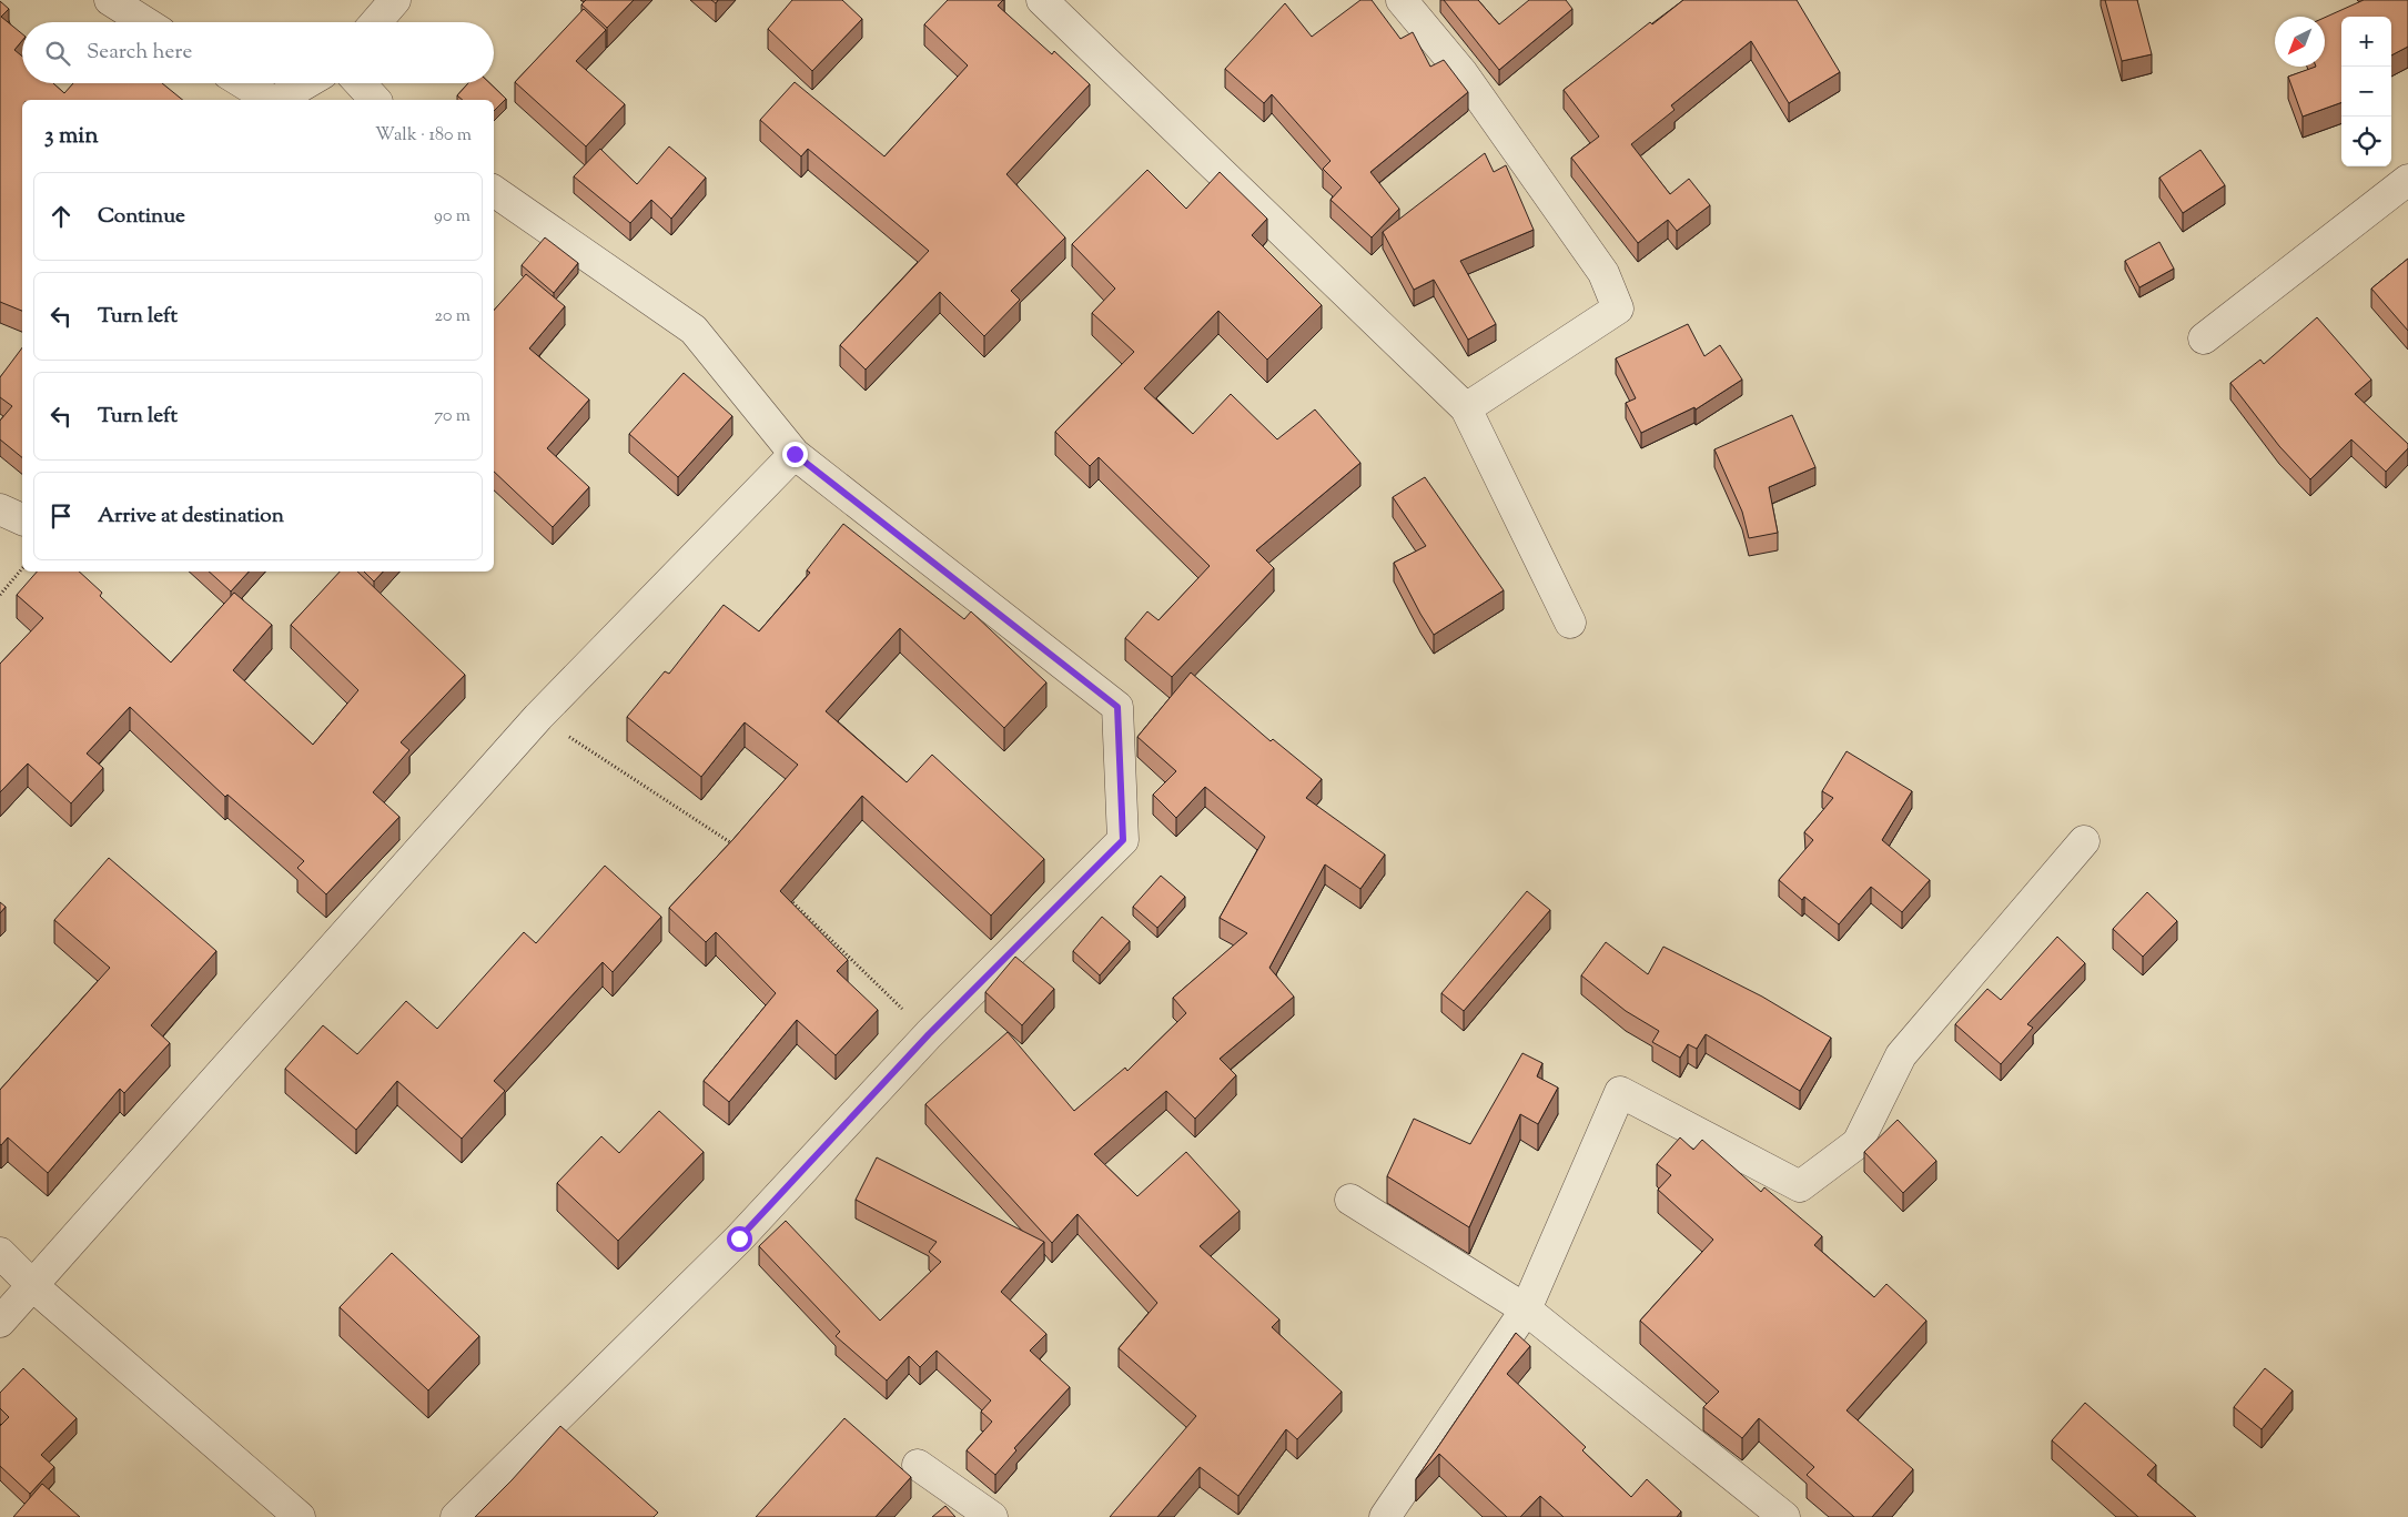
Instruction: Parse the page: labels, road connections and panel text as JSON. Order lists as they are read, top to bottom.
{
  "north": "bottom left",
  "page": {
    "map_buttons": ["+", "−"],
    "search": "Search here",
    "heading": ["3 min", "Walk · 180 m"],
    "list": [
      ["Continue", "90 m"],
      ["Turn left", "20 m"],
      ["Turn left", "70 m"],
      "Arrive at destination"
    ]
  }
}
